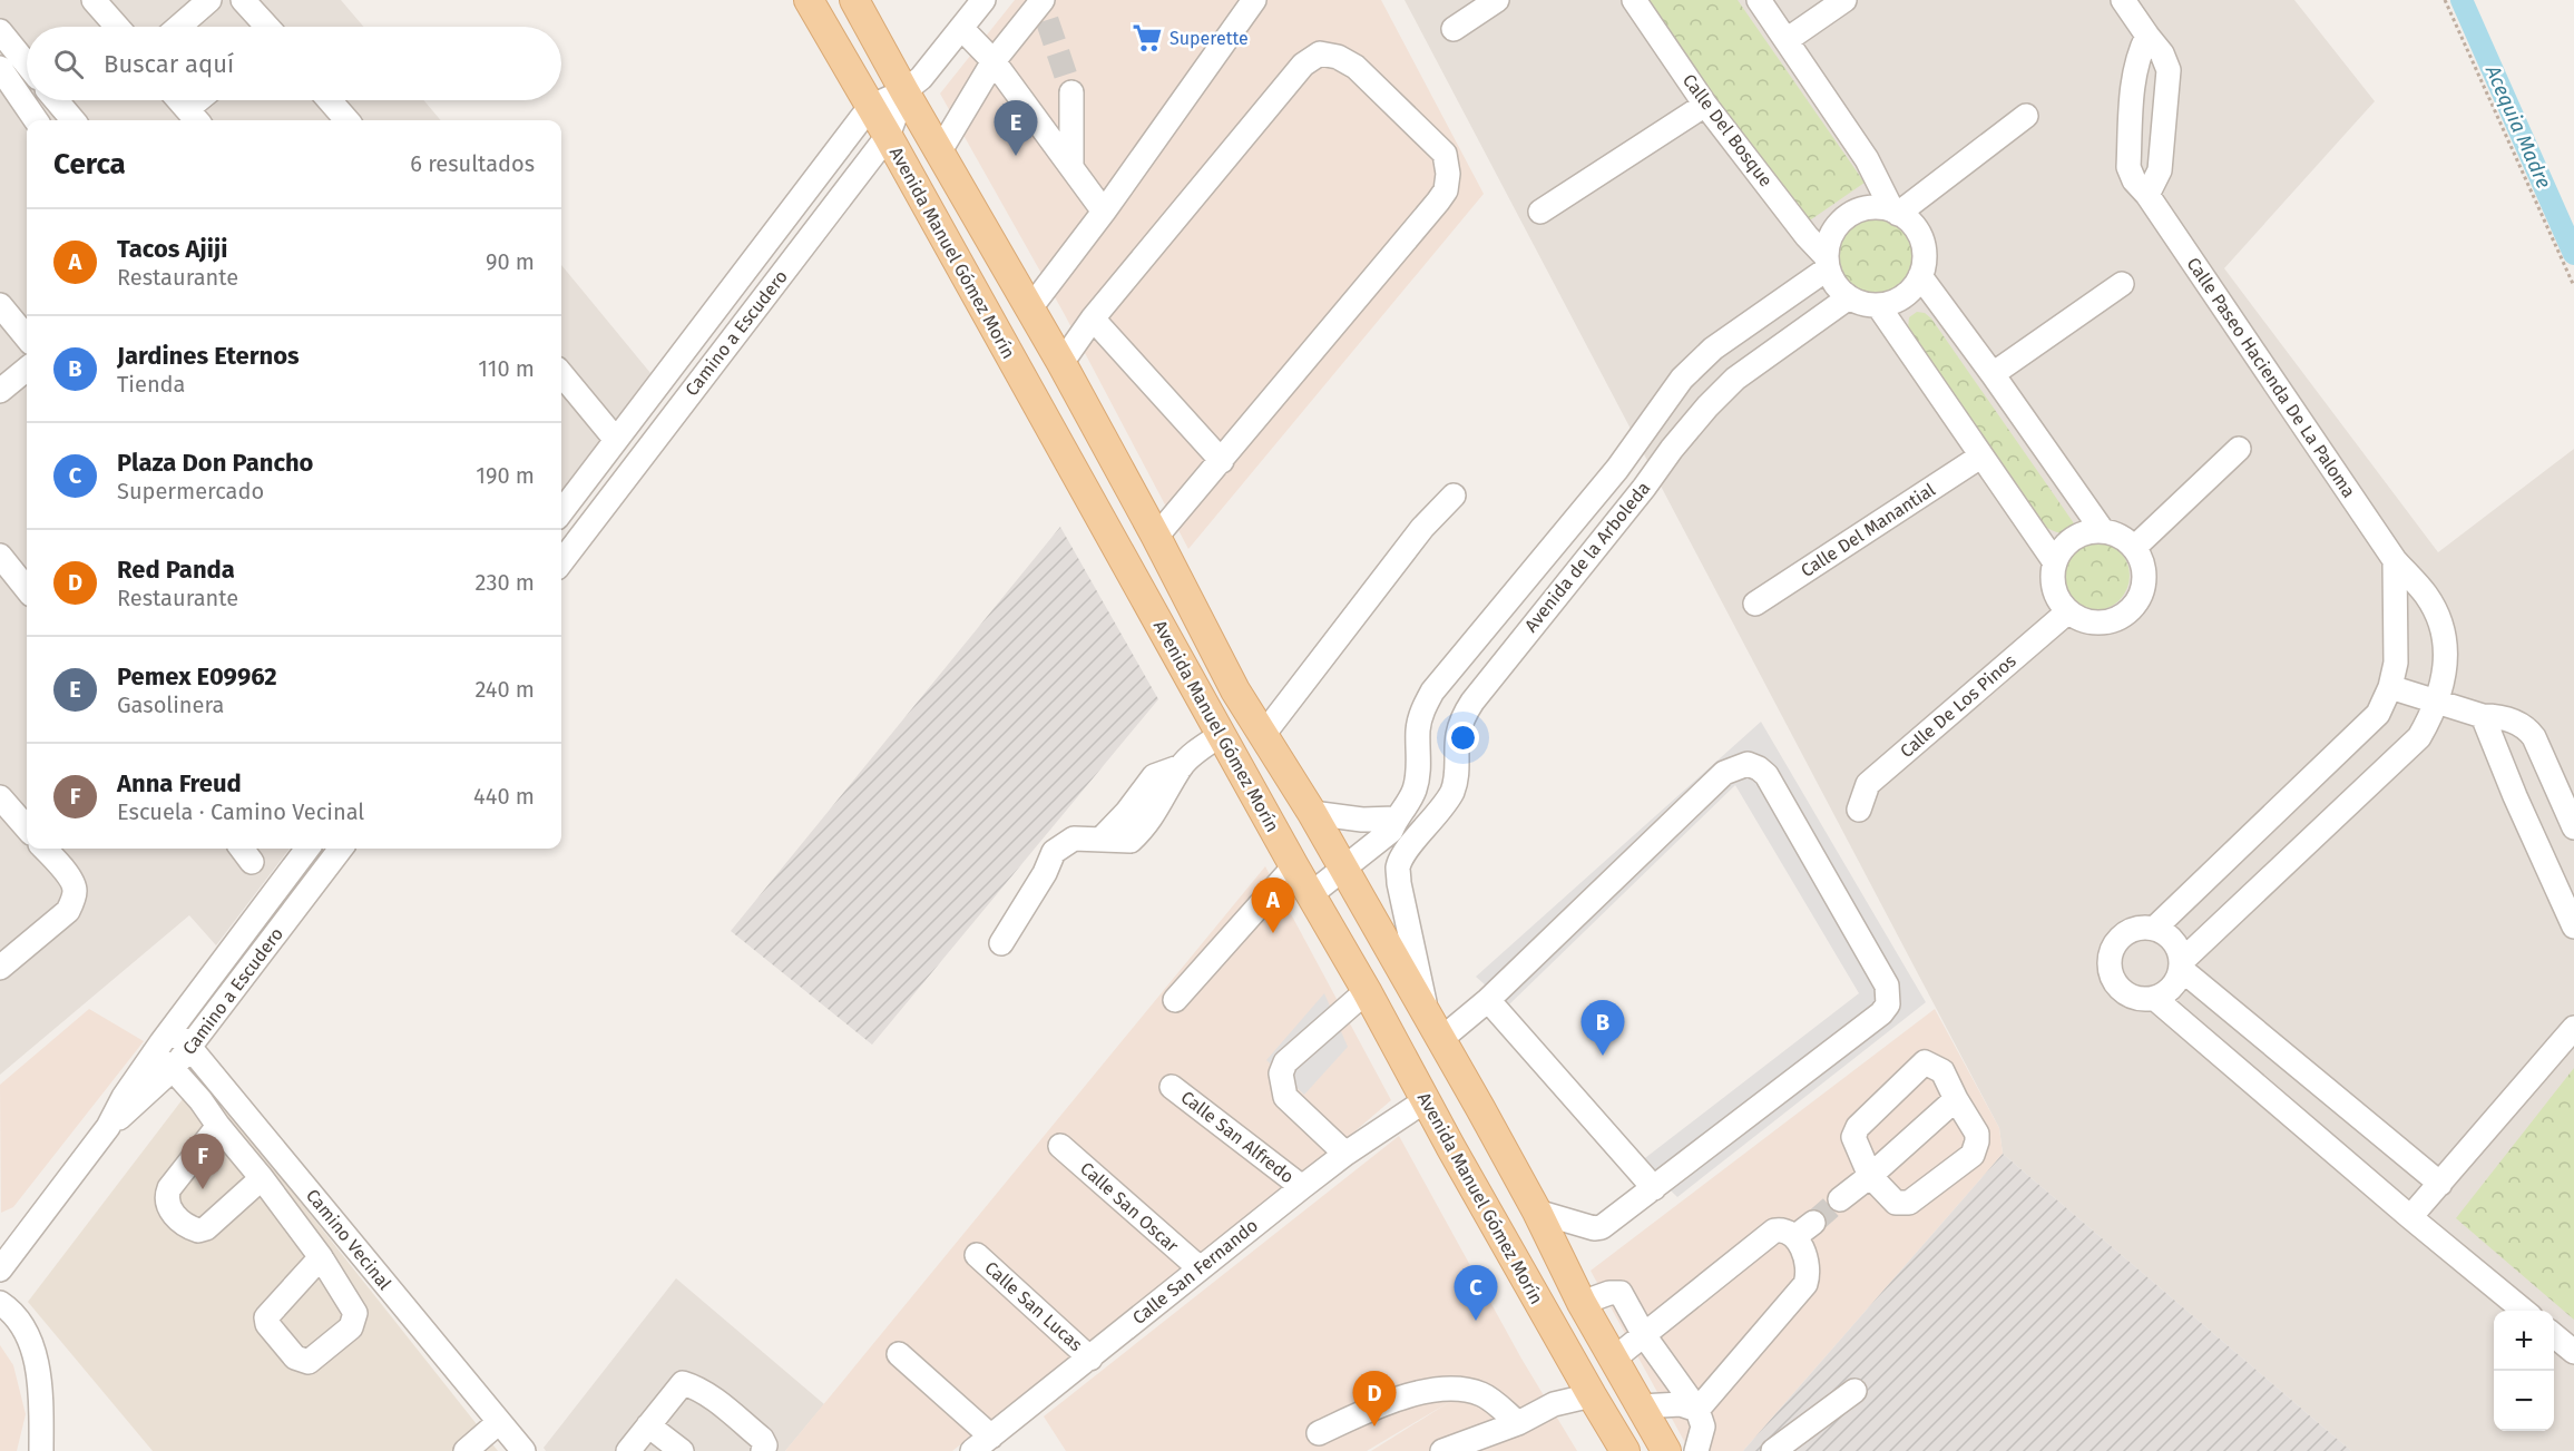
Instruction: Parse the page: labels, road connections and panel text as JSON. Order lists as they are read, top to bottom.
{
  "streets": {
    "main road": ["Avenida Manuel Gómez Morín"],
    "street": [
      "Calle Del Bosque",
      "Camino a Escudero",
      "Calle Paseo Hacienda De La Paloma",
      "Calle Del Manantial",
      "Avenida de la Arboleda",
      "Calle De Los Pinos",
      "Calle San Alfredo",
      "Calle San Oscar",
      "Camino Vecinal",
      "Calle San Fernando",
      "Calle San Lucas"
    ]
  },
  "crossings": [
    ["Calle Del Bosque", "Avenida de la Arboleda"],
    ["Avenida Manuel Gómez Morín", "Camino a Escudero"],
    ["Avenida Manuel Gómez Morín", "Avenida de la Arboleda"],
    ["Avenida Manuel Gómez Morín", "Calle San Fernando"],
    ["Camino a Escudero", "Camino Vecinal"],
    ["Calle San Alfredo", "Calle San Fernando"],
    ["Calle San Oscar", "Calle San Fernando"],
    ["Calle San Fernando", "Calle San Lucas"]
  ],
  "water": ["Acequia Madre"],
  "places": {
    "supermarket": ["Superette"]
  },
  "page": {
    "search": "Buscar aquí",
    "pins": [
      "E",
      "A",
      "B",
      "F",
      "C",
      "D"
    ],
    "heading": ["Cerca", "6 resultados"],
    "list": [
      {
        "mark": "A",
        "name": "Tacos Ajiji",
        "note": "Restaurante",
        "value": "90 m"
      },
      {
        "mark": "B",
        "name": "Jardines Eternos",
        "note": "Tienda",
        "value": "110 m"
      },
      {
        "mark": "C",
        "name": "Plaza Don Pancho",
        "note": "Supermercado",
        "value": "190 m"
      },
      {
        "mark": "D",
        "name": "Red Panda",
        "note": "Restaurante",
        "value": "230 m"
      },
      {
        "mark": "E",
        "name": "Pemex E09962",
        "note": "Gasolinera",
        "value": "240 m"
      },
      {
        "mark": "F",
        "name": "Anna Freud",
        "note": "Escuela · Camino Vecinal",
        "value": "440 m"
      }
    ],
    "map_buttons": ["+", "−"]
  }
}
